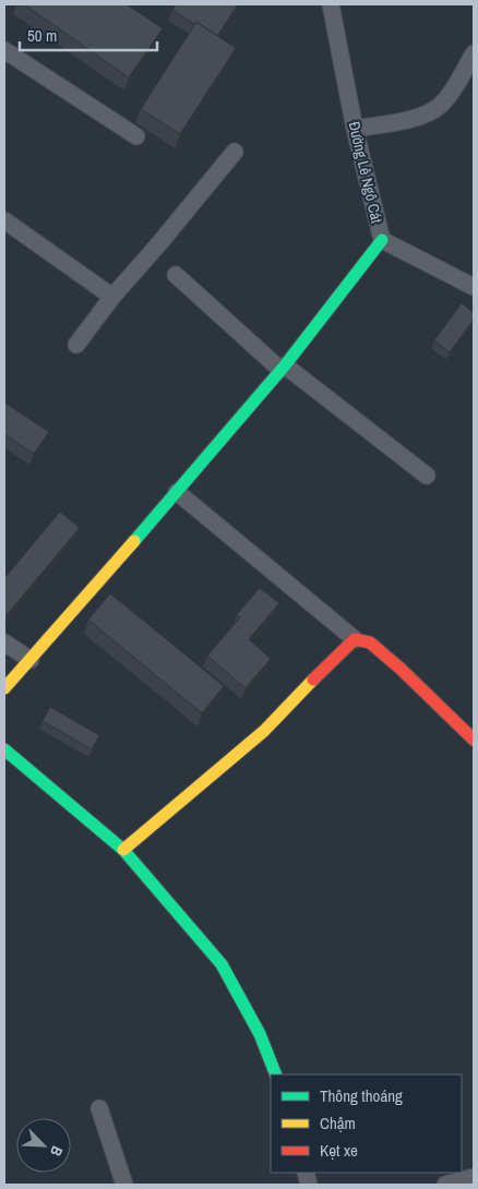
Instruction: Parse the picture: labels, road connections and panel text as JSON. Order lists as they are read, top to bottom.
{
  "streets": {
    "street": ["Đường Lê Ngô Cát"]
  },
  "legend": ["Thông thoáng", "Chậm", "Kẹt xe"],
  "scale_bar": "50 m",
  "north": "bottom right"
}
